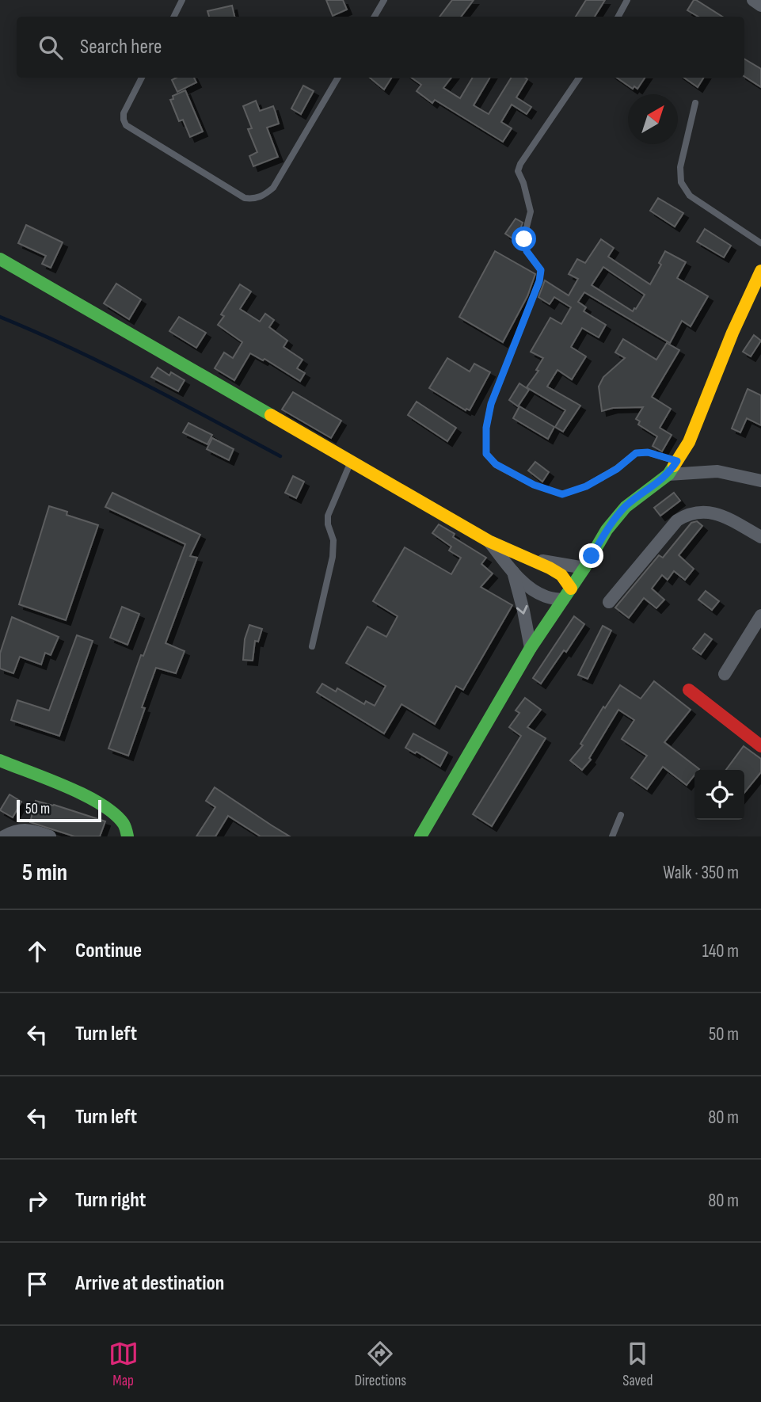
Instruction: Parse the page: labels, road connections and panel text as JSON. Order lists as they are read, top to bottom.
{
  "scale_bar": "50 m",
  "north": "top right",
  "page": {
    "search": "Search here",
    "scale": "50 m",
    "heading": ["5 min", "Walk · 350 m"],
    "list": [
      ["Continue", "140 m"],
      ["Turn left", "50 m"],
      ["Turn left", "80 m"],
      ["Turn right", "80 m"],
      "Arrive at destination"
    ],
    "nav": ["Map", "Directions", "Saved"]
  }
}
